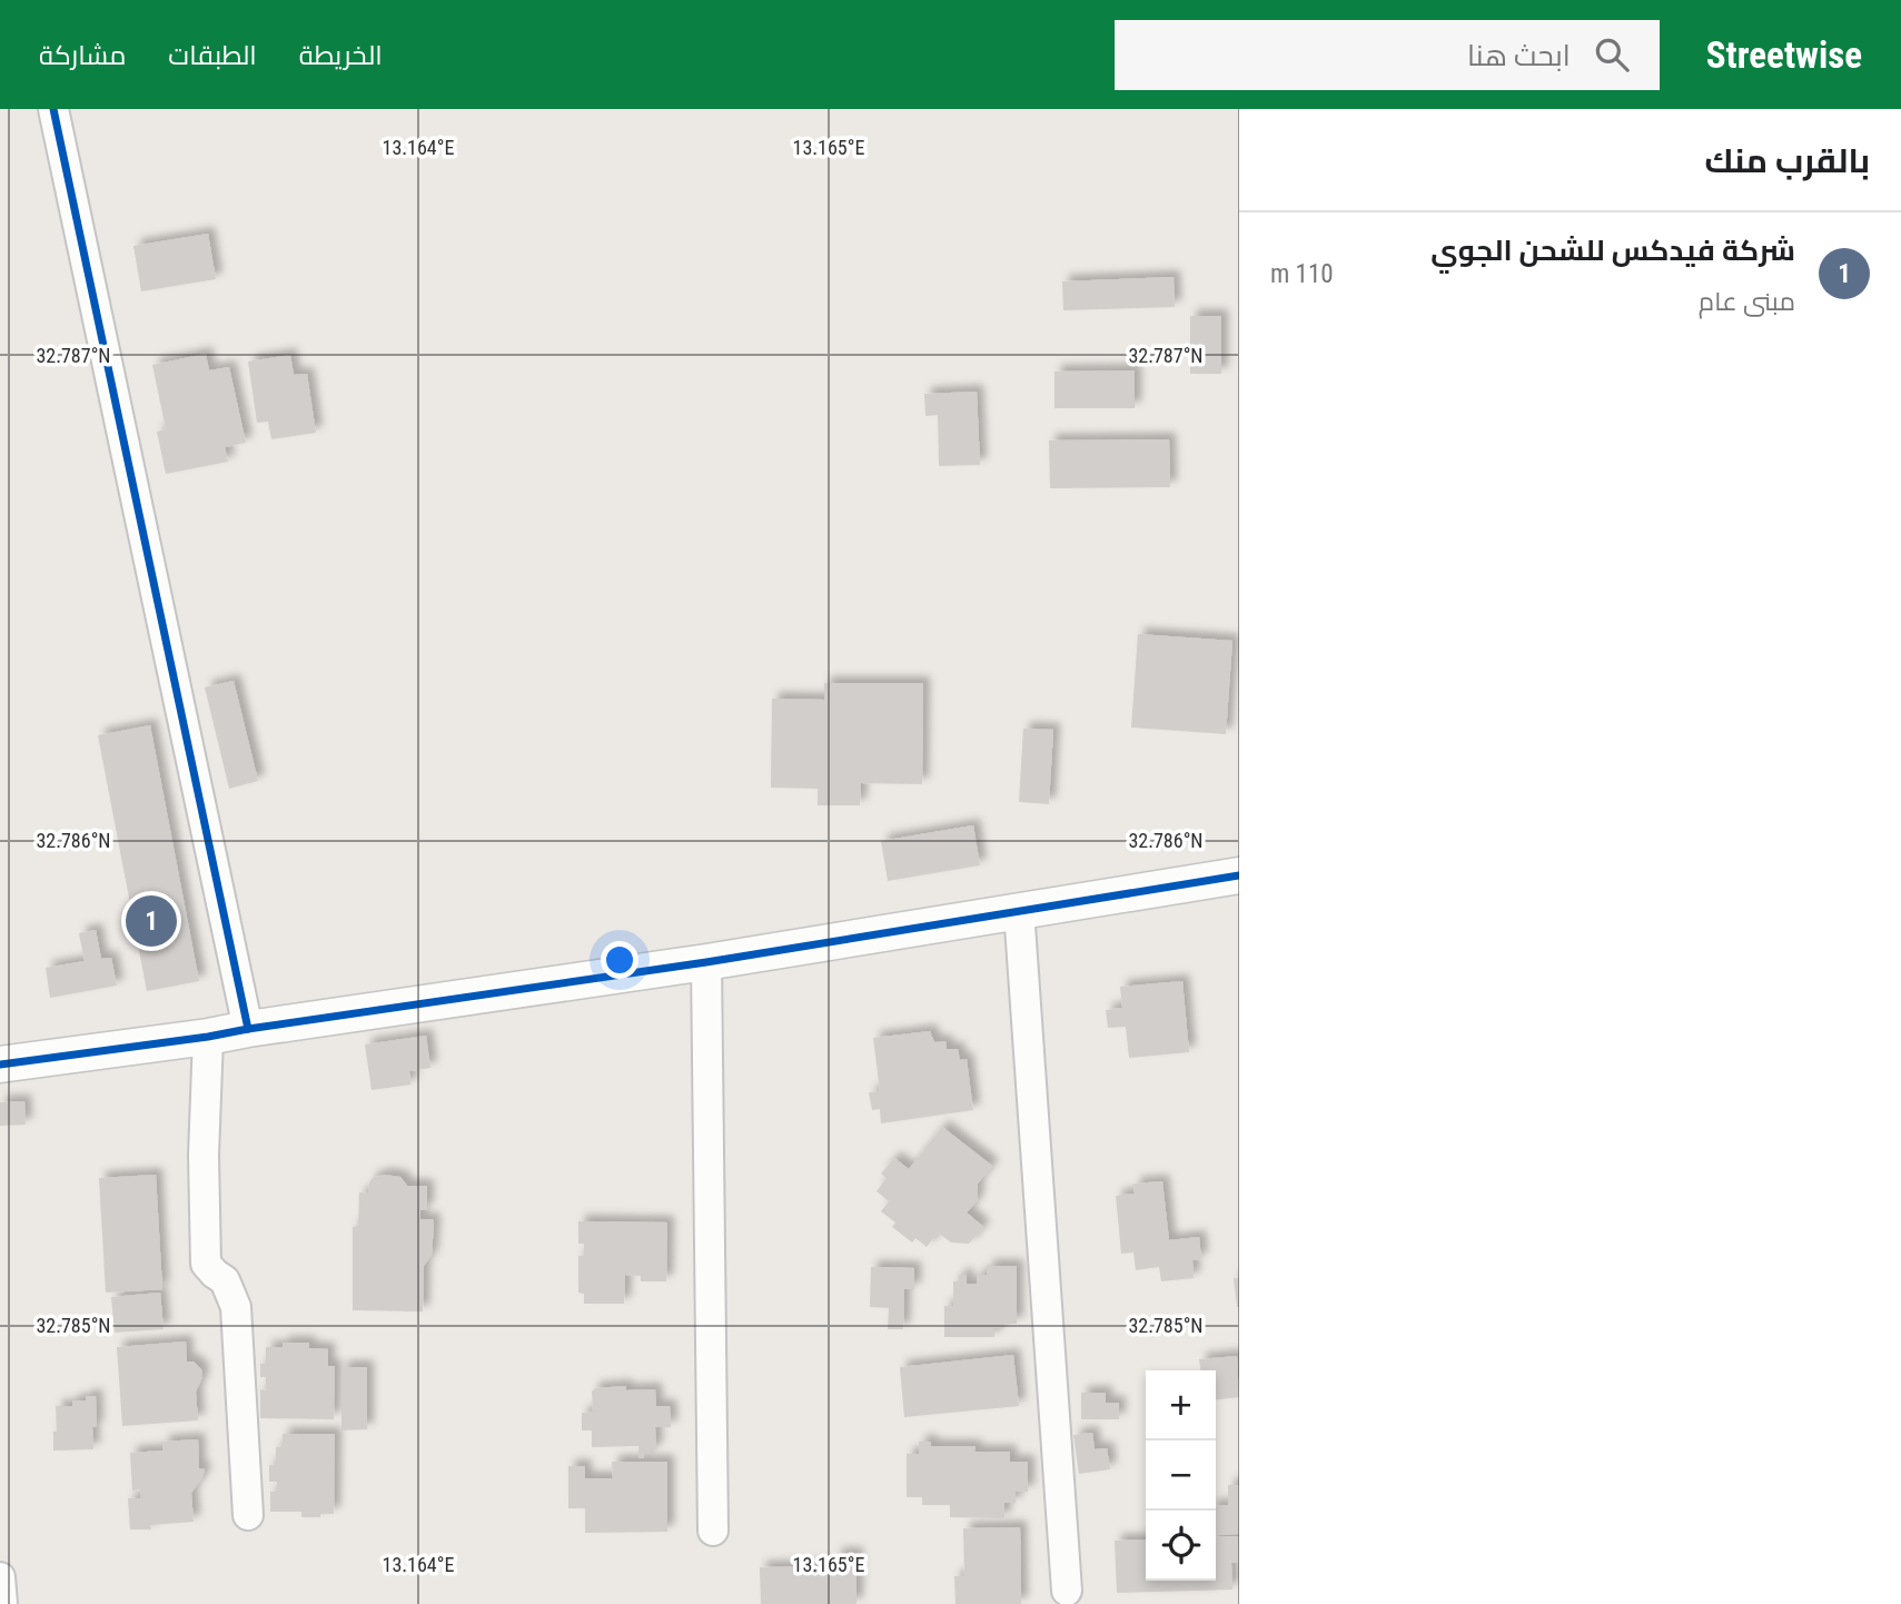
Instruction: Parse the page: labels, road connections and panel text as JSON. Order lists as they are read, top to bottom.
{
  "page": {
    "header": "Streetwise",
    "search": "ابحث هنا",
    "nav": ["الخريطة", "الطبقات", "مشاركة"],
    "heading": "بالقرب منك",
    "list": [
      {
        "mark": "1",
        "name": "شركة فيدكس للشحن الجوي",
        "note": "مبنى عام",
        "value": "110 m"
      }
    ],
    "pins": "1",
    "map_buttons": ["+", "−"]
  },
  "coordinates": [
    "13.164°E",
    "13.165°E",
    "32.787°N",
    "32.786°N",
    "32.785°N"
  ]
}
